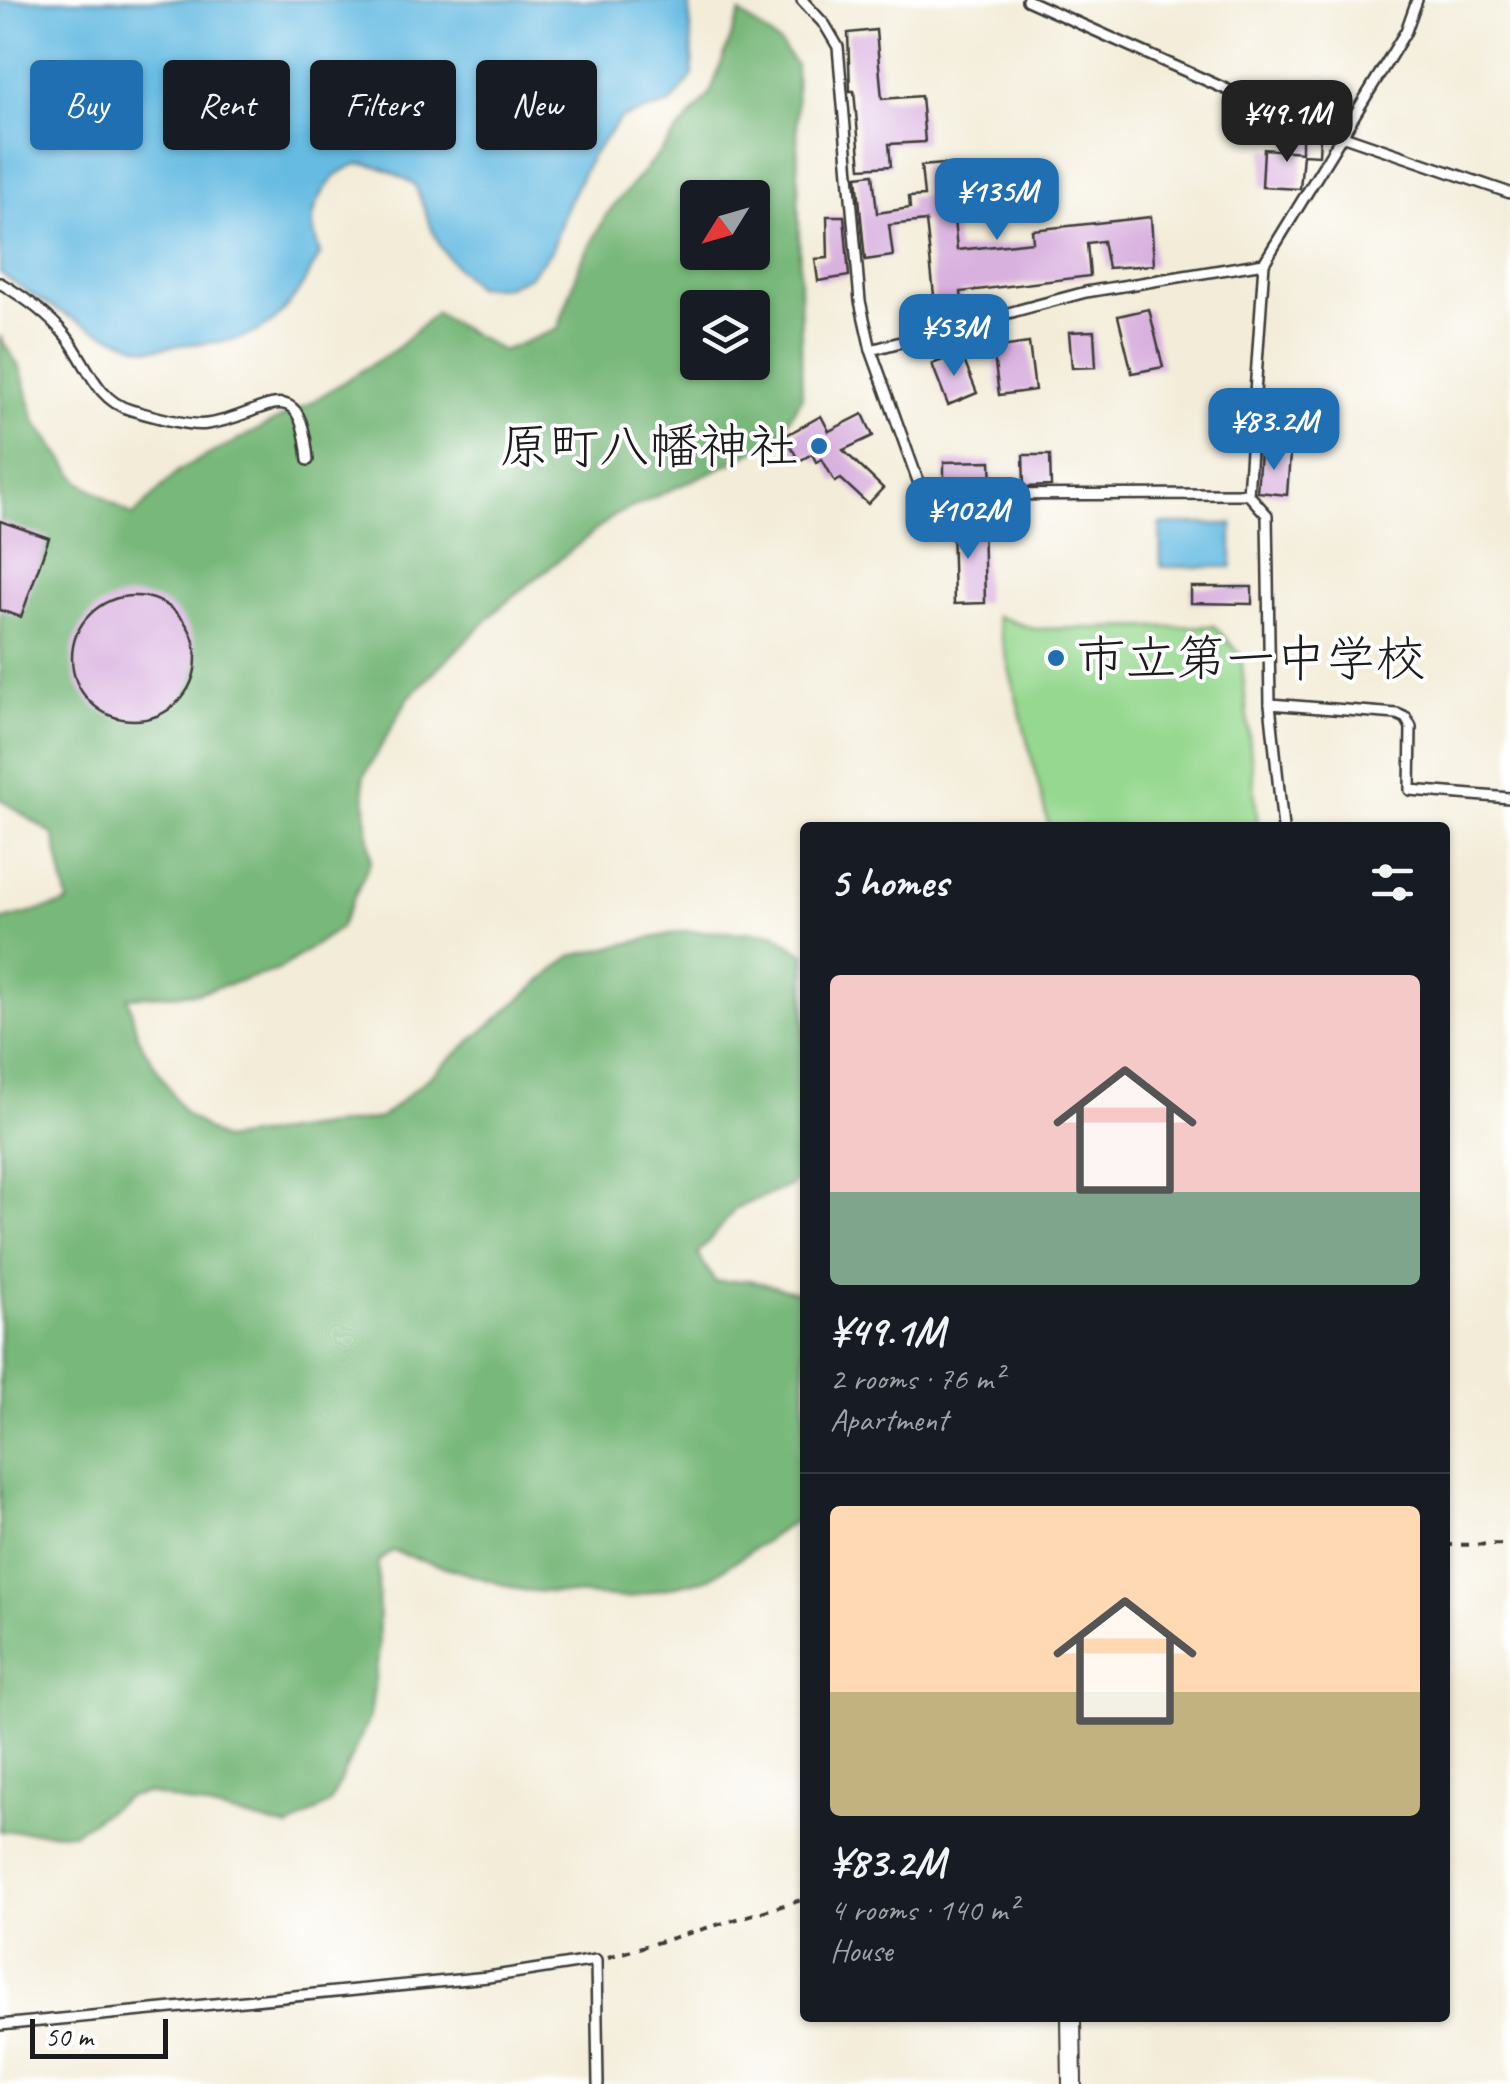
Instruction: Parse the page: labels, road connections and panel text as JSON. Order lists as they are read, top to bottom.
{
  "places": ["原町八幡神社", "市立第一中学校"],
  "scale_bar": "50 m",
  "north": "bottom left",
  "page": {
    "chip": [
      "Buy",
      "Rent",
      "Filters",
      "New"
    ],
    "price": [
      "¥49.1M",
      "¥135M",
      "¥53M",
      "¥83.2M",
      "¥102M"
    ],
    "heading": "5 homes",
    "list": [
      {
        "name": "¥49.1M",
        "note": "2 rooms · 76 m² · Apartment"
      },
      {
        "name": "¥83.2M",
        "note": "4 rooms · 140 m² · House"
      }
    ],
    "scale": "50 m"
  }
}
